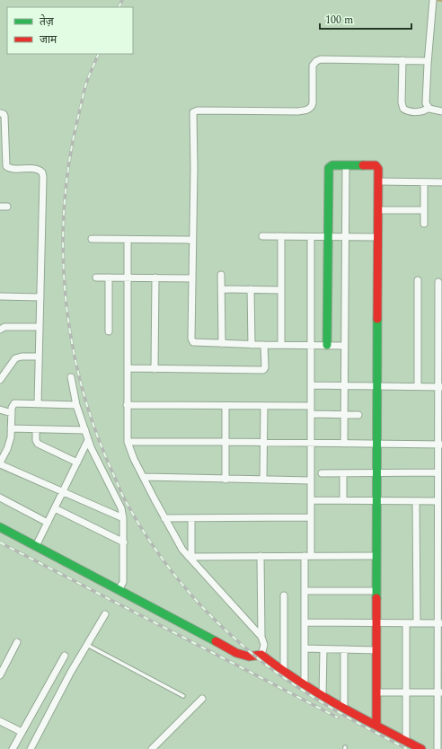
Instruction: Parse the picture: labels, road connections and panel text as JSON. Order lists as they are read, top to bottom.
{
  "legend": ["तेज़", "जाम"],
  "scale_bar": "100 m"
}
